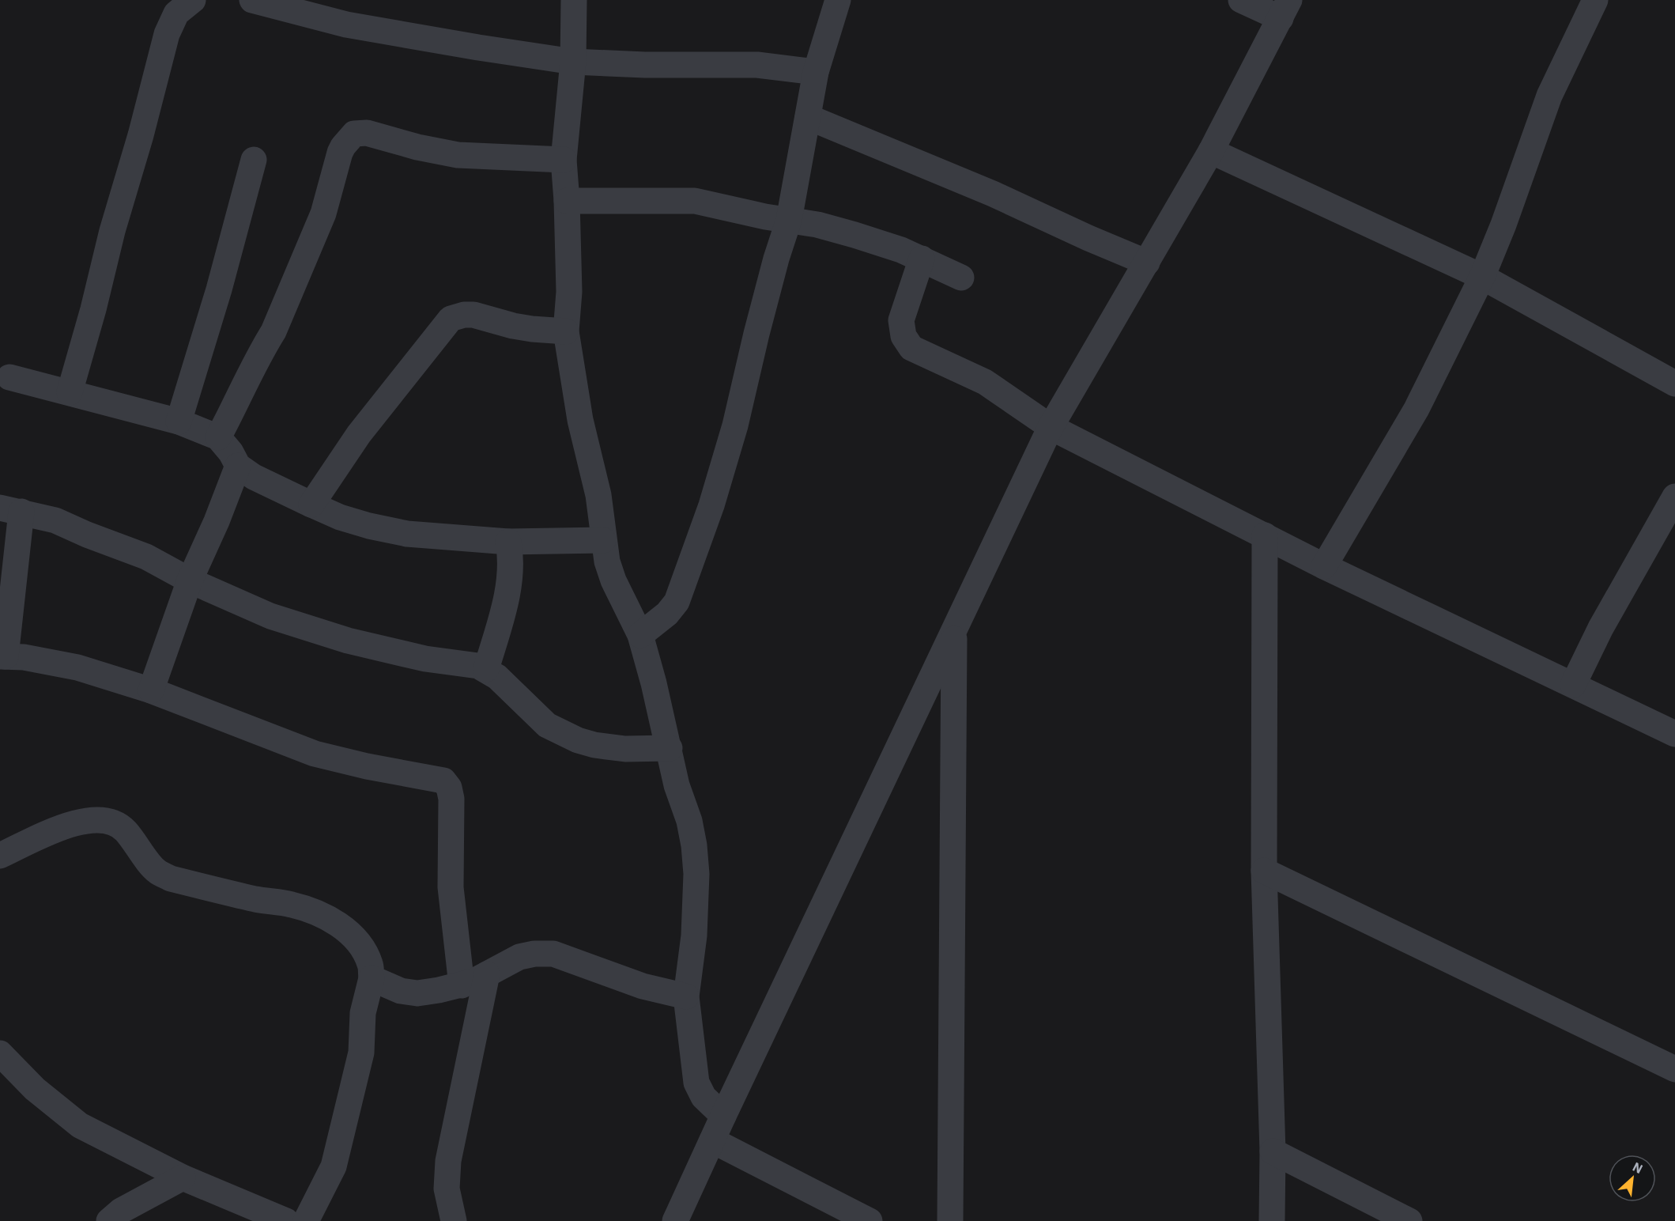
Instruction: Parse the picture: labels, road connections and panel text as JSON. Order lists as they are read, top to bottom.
{
  "north": "top right"
}
